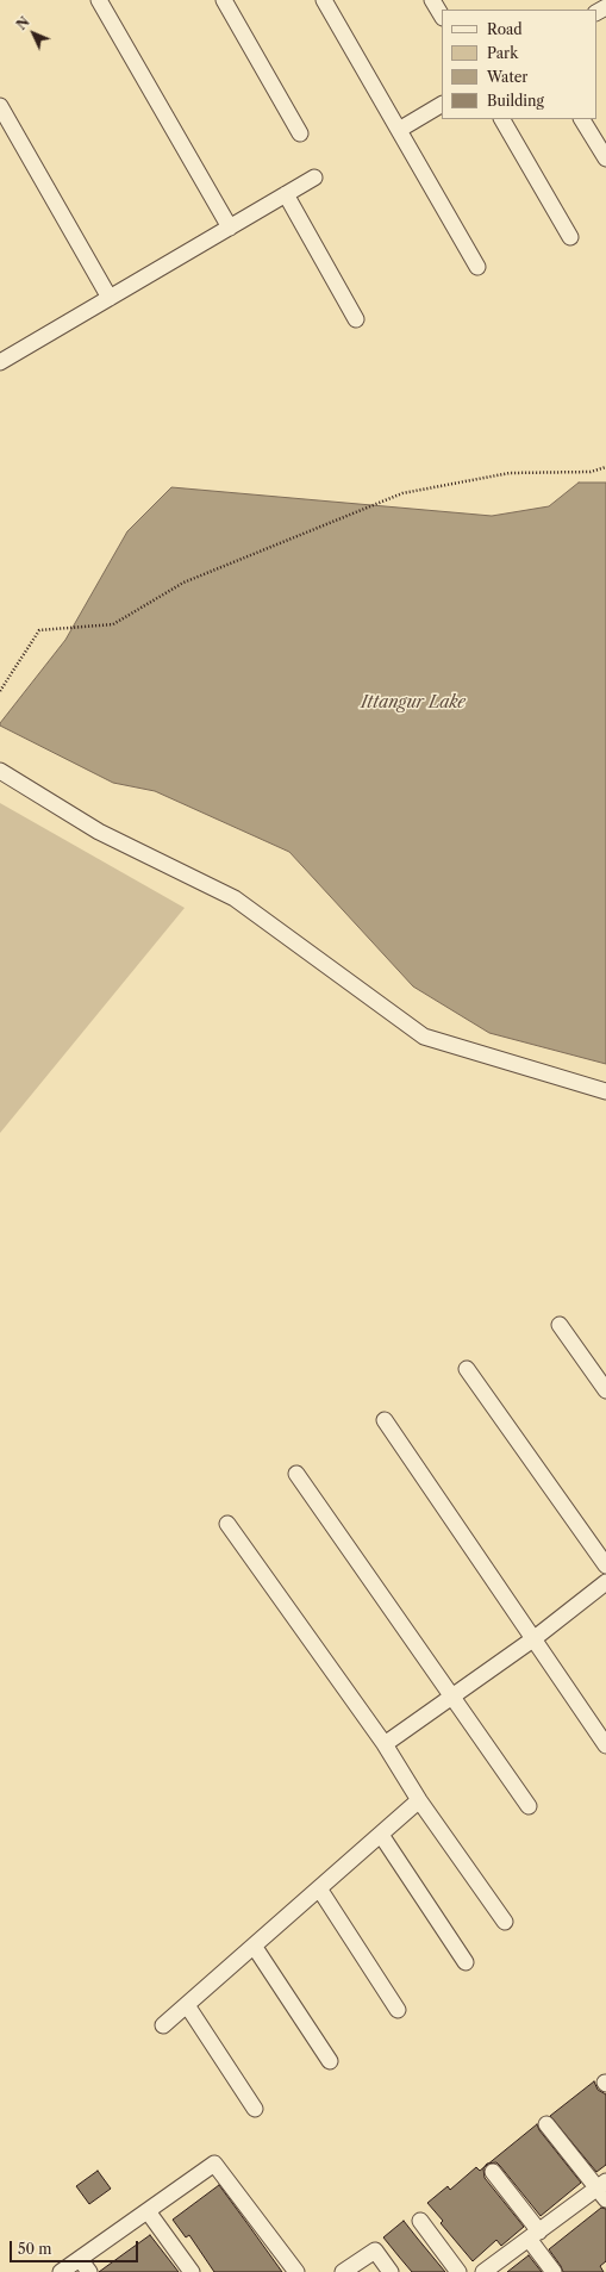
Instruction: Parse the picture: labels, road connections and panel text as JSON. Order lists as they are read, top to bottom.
{
  "water": ["Ittangur Lake"],
  "legend": [
    "Road",
    "Park",
    "Water",
    "Building"
  ],
  "scale_bar": "50 m",
  "north": "top left"
}
